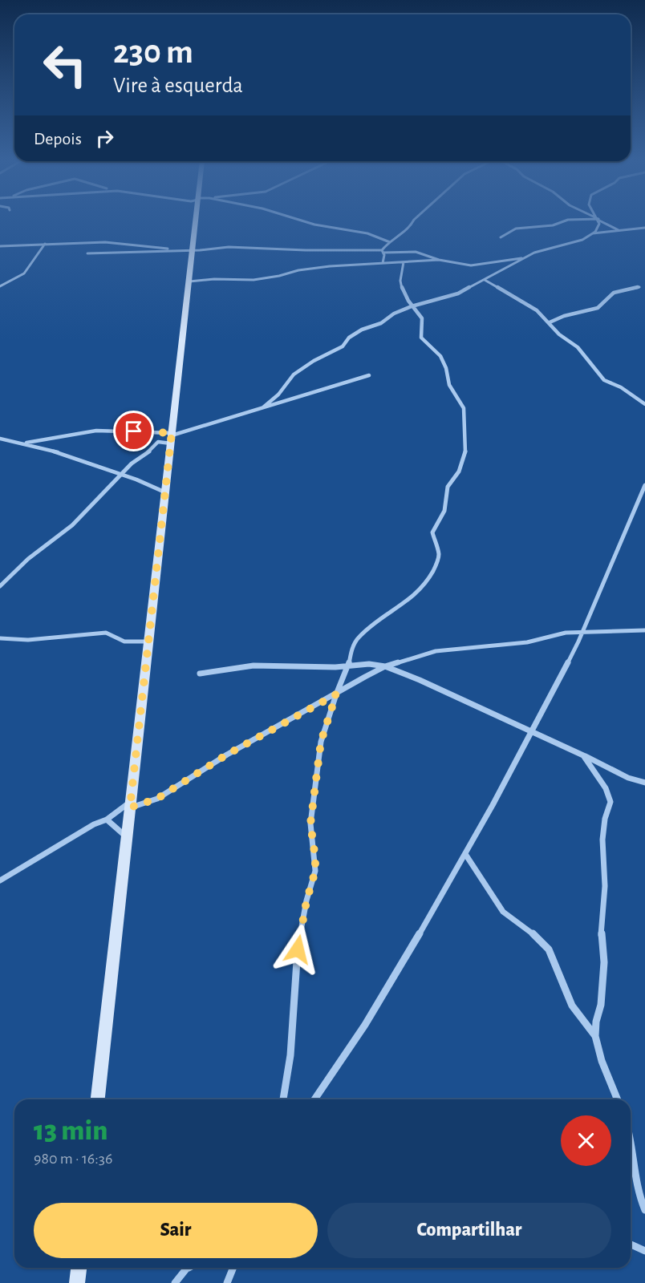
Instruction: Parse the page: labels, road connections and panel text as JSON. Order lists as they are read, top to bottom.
{
  "page": {
    "turn": ["230 m", "Vire à esquerda"],
    "then": "Depois",
    "heading": ["13 min", "980 m · 16:36"],
    "buttons": ["Sair", "Compartilhar"]
  }
}
